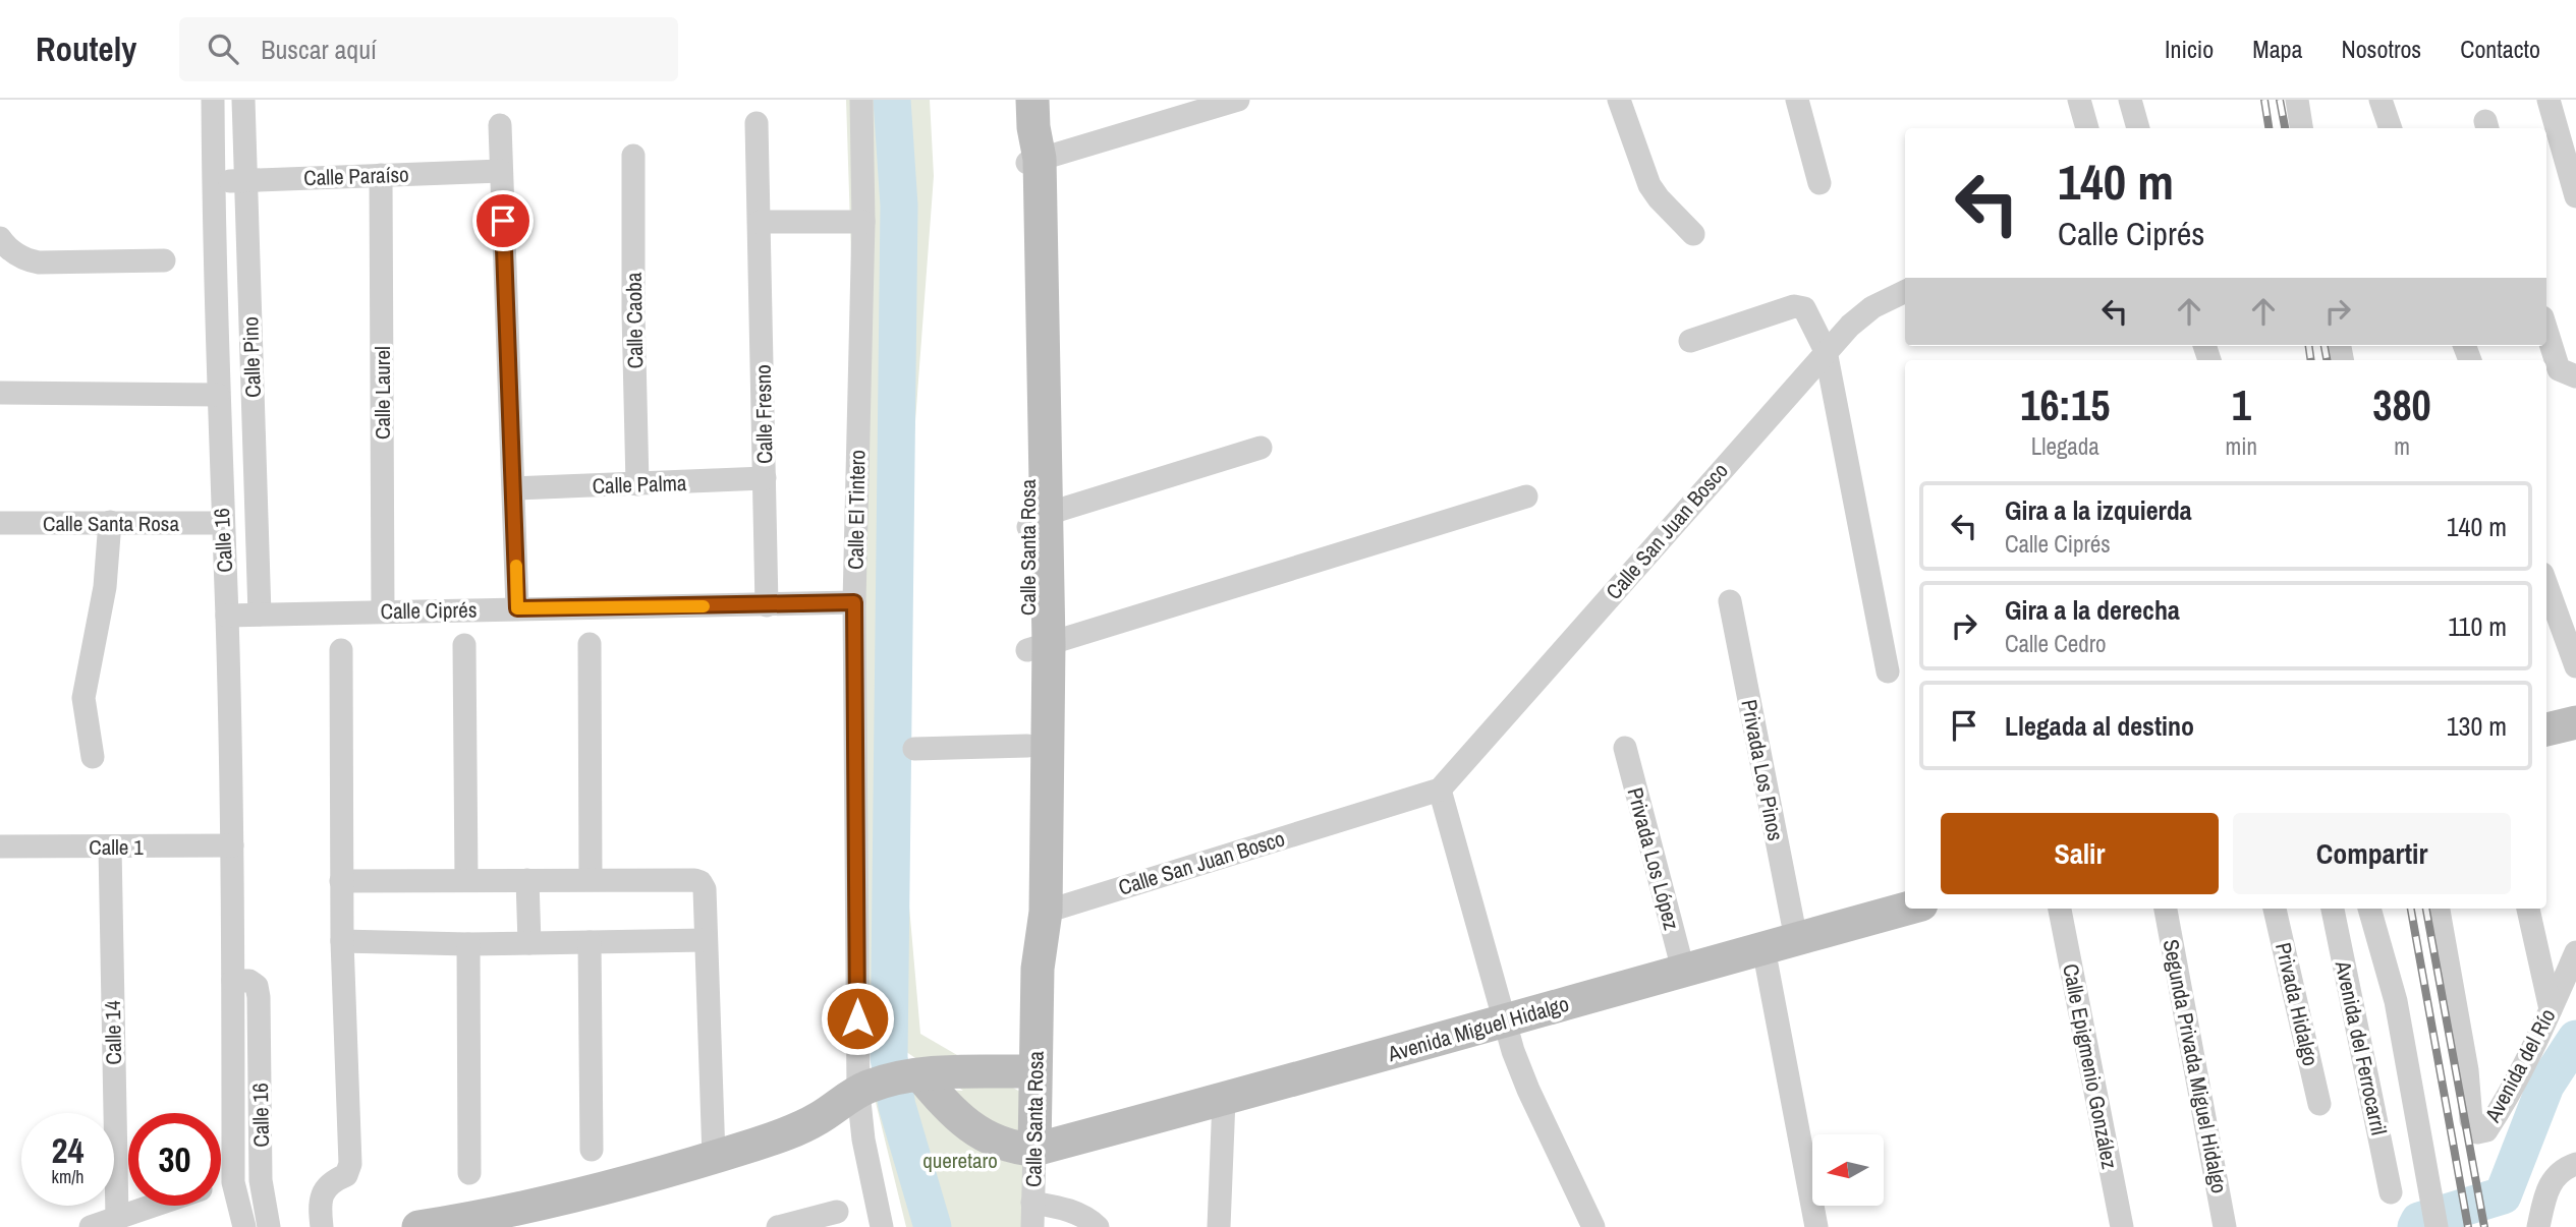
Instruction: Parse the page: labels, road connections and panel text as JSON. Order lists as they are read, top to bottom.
{
  "streets": {
    "street": [
      "Calle Paraíso",
      "Calle Caoba",
      "Calle Pino",
      "Calle Laurel",
      "Calle Fresno",
      "Calle Palma",
      "Calle El Tintero",
      "Calle Santa Rosa",
      "Calle San Juan Bosco",
      "Calle 16",
      "Calle Ciprés",
      "Privada Los Pinos",
      "Calle 1",
      "Privada Los López",
      "Privada Hidalgo",
      "Avenida Miguel Hidalgo",
      "Calle 14",
      "Avenida del Ferrocarril",
      "Avenida del Río",
      "Calle Epigmenio González",
      "Segunda Privada Miguel Hidalgo"
    ]
  },
  "crossings": [
    ["Calle Paraíso", "Calle Pino"],
    ["Calle Paraíso", "Calle Laurel"],
    ["Calle Paraíso", "Calle 16"],
    ["Calle Caoba", "Calle Palma"],
    ["Calle Pino", "Calle Ciprés"],
    ["Calle Laurel", "Calle Ciprés"],
    ["Calle Fresno", "Calle Palma"],
    ["Calle Fresno", "Calle Ciprés"],
    ["Calle El Tintero", "Calle Ciprés"],
    ["Calle Santa Rosa", "Calle San Juan Bosco"],
    ["Calle Santa Rosa", "Calle 16"],
    ["Calle Santa Rosa", "Avenida Miguel Hidalgo"],
    ["Calle 16", "Calle Ciprés"],
    ["Calle 16", "Calle 1"],
    ["Privada Los Pinos", "Avenida Miguel Hidalgo"],
    ["Calle 1", "Calle 14"],
    ["Privada Los López", "Avenida Miguel Hidalgo"]
  ],
  "parks": ["queretaro"],
  "north": "left",
  "page": {
    "header": "Routely",
    "search": "Buscar aquí",
    "nav": [
      "Inicio",
      "Mapa",
      "Nosotros",
      "Contacto"
    ],
    "turn": ["140 m", "Calle Ciprés"],
    "eta": [
      "16:15",
      "Llegada",
      "1",
      "min",
      "380",
      "m"
    ],
    "list": [
      {
        "name": "Gira a la izquierda",
        "note": "Calle Ciprés",
        "value": "140 m"
      },
      {
        "name": "Gira a la derecha",
        "note": "Calle Cedro",
        "value": "110 m"
      },
      {
        "name": "Llegada al destino",
        "value": "130 m"
      }
    ],
    "buttons": ["Salir", "Compartir"],
    "speed": "24 km/h",
    "limit": "30"
  }
}
